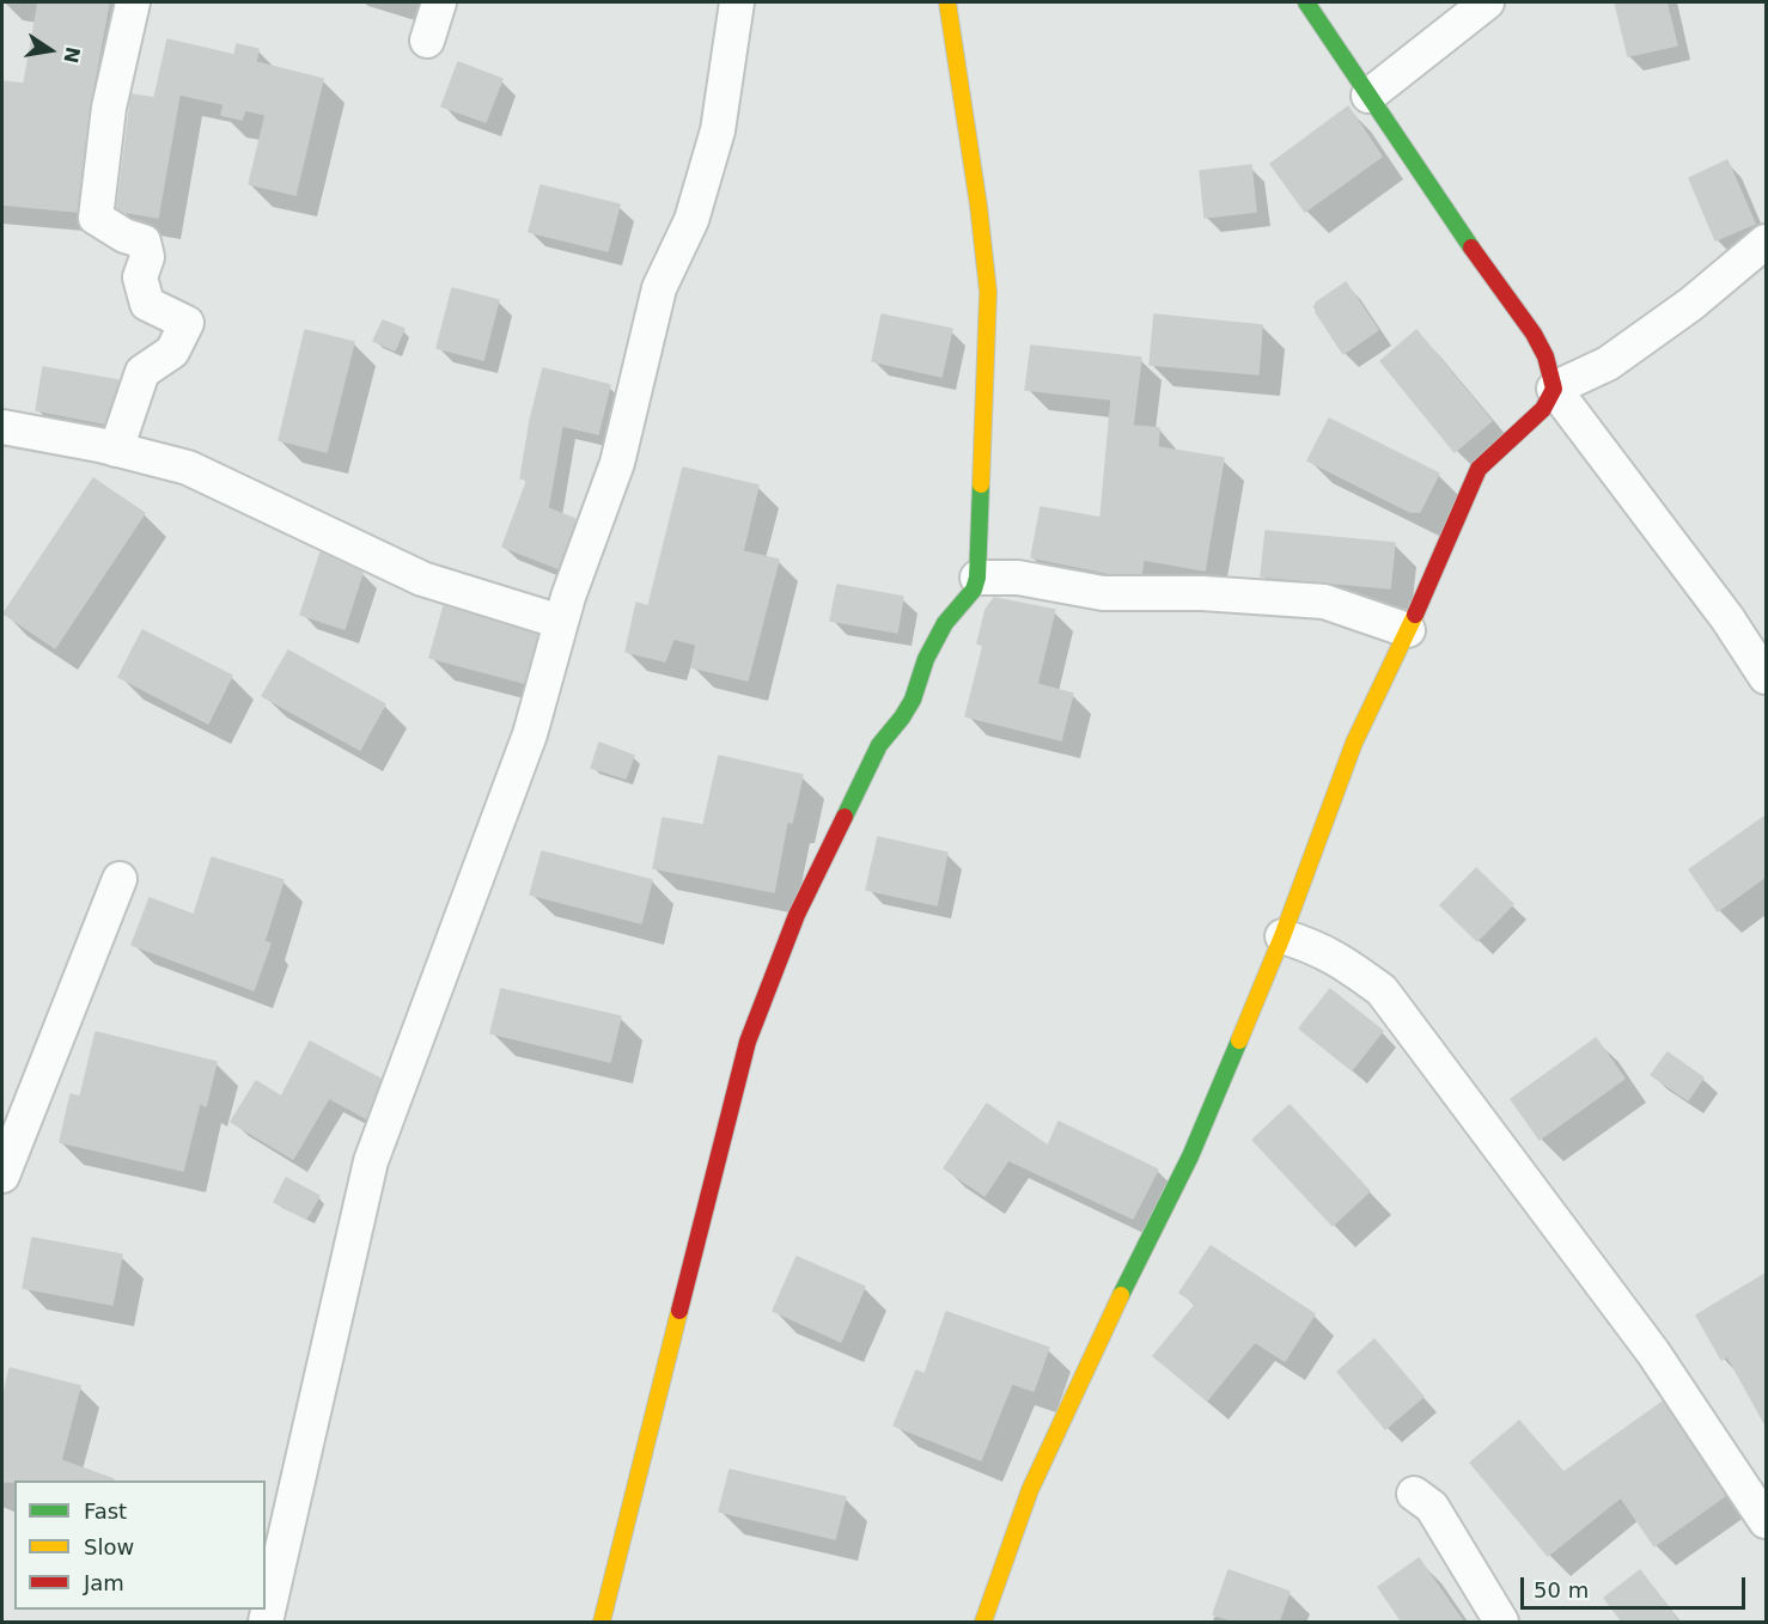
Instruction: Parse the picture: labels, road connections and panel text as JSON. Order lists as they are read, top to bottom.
{
  "legend": ["Fast", "Slow", "Jam"],
  "scale_bar": "50 m",
  "north": "right"
}
